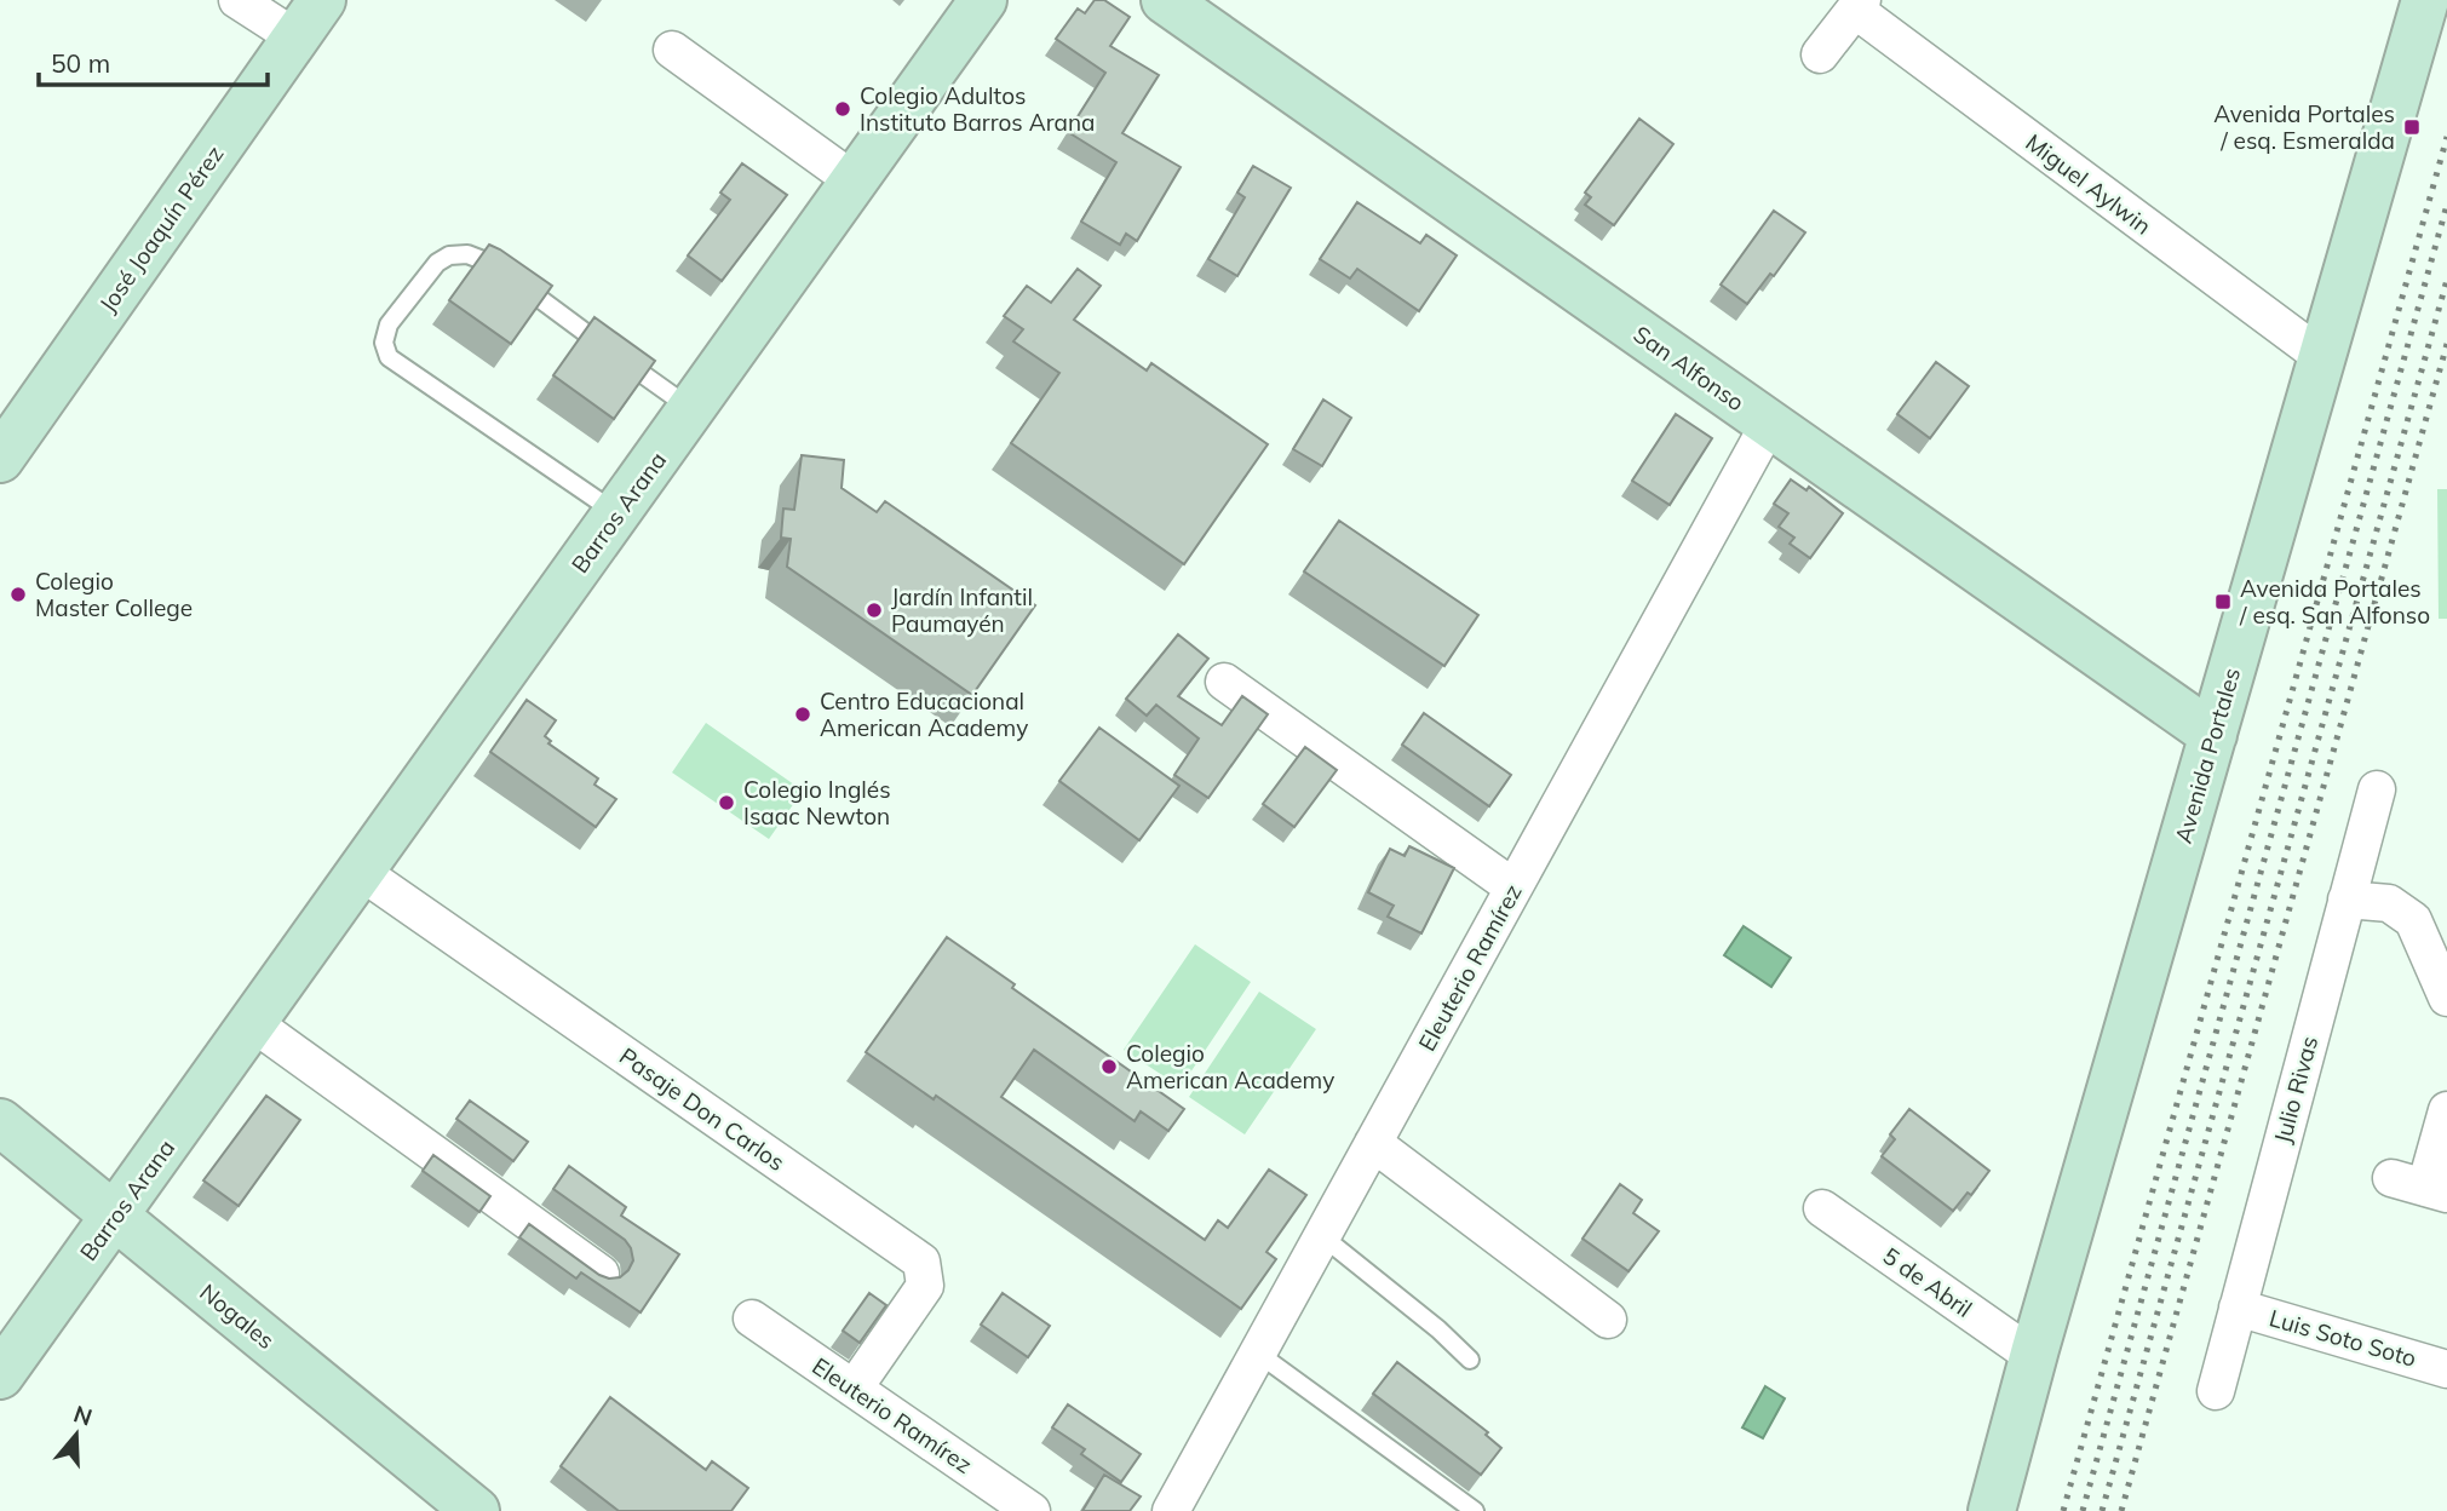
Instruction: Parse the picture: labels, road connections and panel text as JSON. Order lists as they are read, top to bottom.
{
  "streets": {
    "main road": [
      "José Joaquín Pérez",
      "San Alfonso",
      "Barros Arana",
      "Avenida Portales",
      "Nogales"
    ],
    "street": [
      "Miguel Aylwin",
      "Eleuterio Ramírez",
      "Julio Rivas",
      "Pasaje Don Carlos",
      "5 de Abril",
      "Luis Soto Soto"
    ]
  },
  "crossings": [
    ["Miguel Aylwin", "Avenida Portales"],
    ["San Alfonso", "Avenida Portales"],
    ["San Alfonso", "Eleuterio Ramírez"],
    ["Barros Arana", "Pasaje Don Carlos"],
    ["Barros Arana", "Nogales"],
    ["Avenida Portales", "5 de Abril"],
    ["Eleuterio Ramírez", "Pasaje Don Carlos"],
    ["Julio Rivas", "Luis Soto Soto"]
  ],
  "places": {
    "other": [
      "Colegio Adultos Instituto Barros Arana",
      "Colegio Master College",
      "Jardín Infantil Paumayén",
      "Centro Educacional American Academy",
      "Colegio Inglés Isaac Newton",
      "Colegio American Academy"
    ],
    "transit": ["Avenida Portales / esq. Esmeralda", "Avenida Portales / esq. San Alfonso"]
  },
  "scale_bar": "50 m",
  "north": "top"
}
